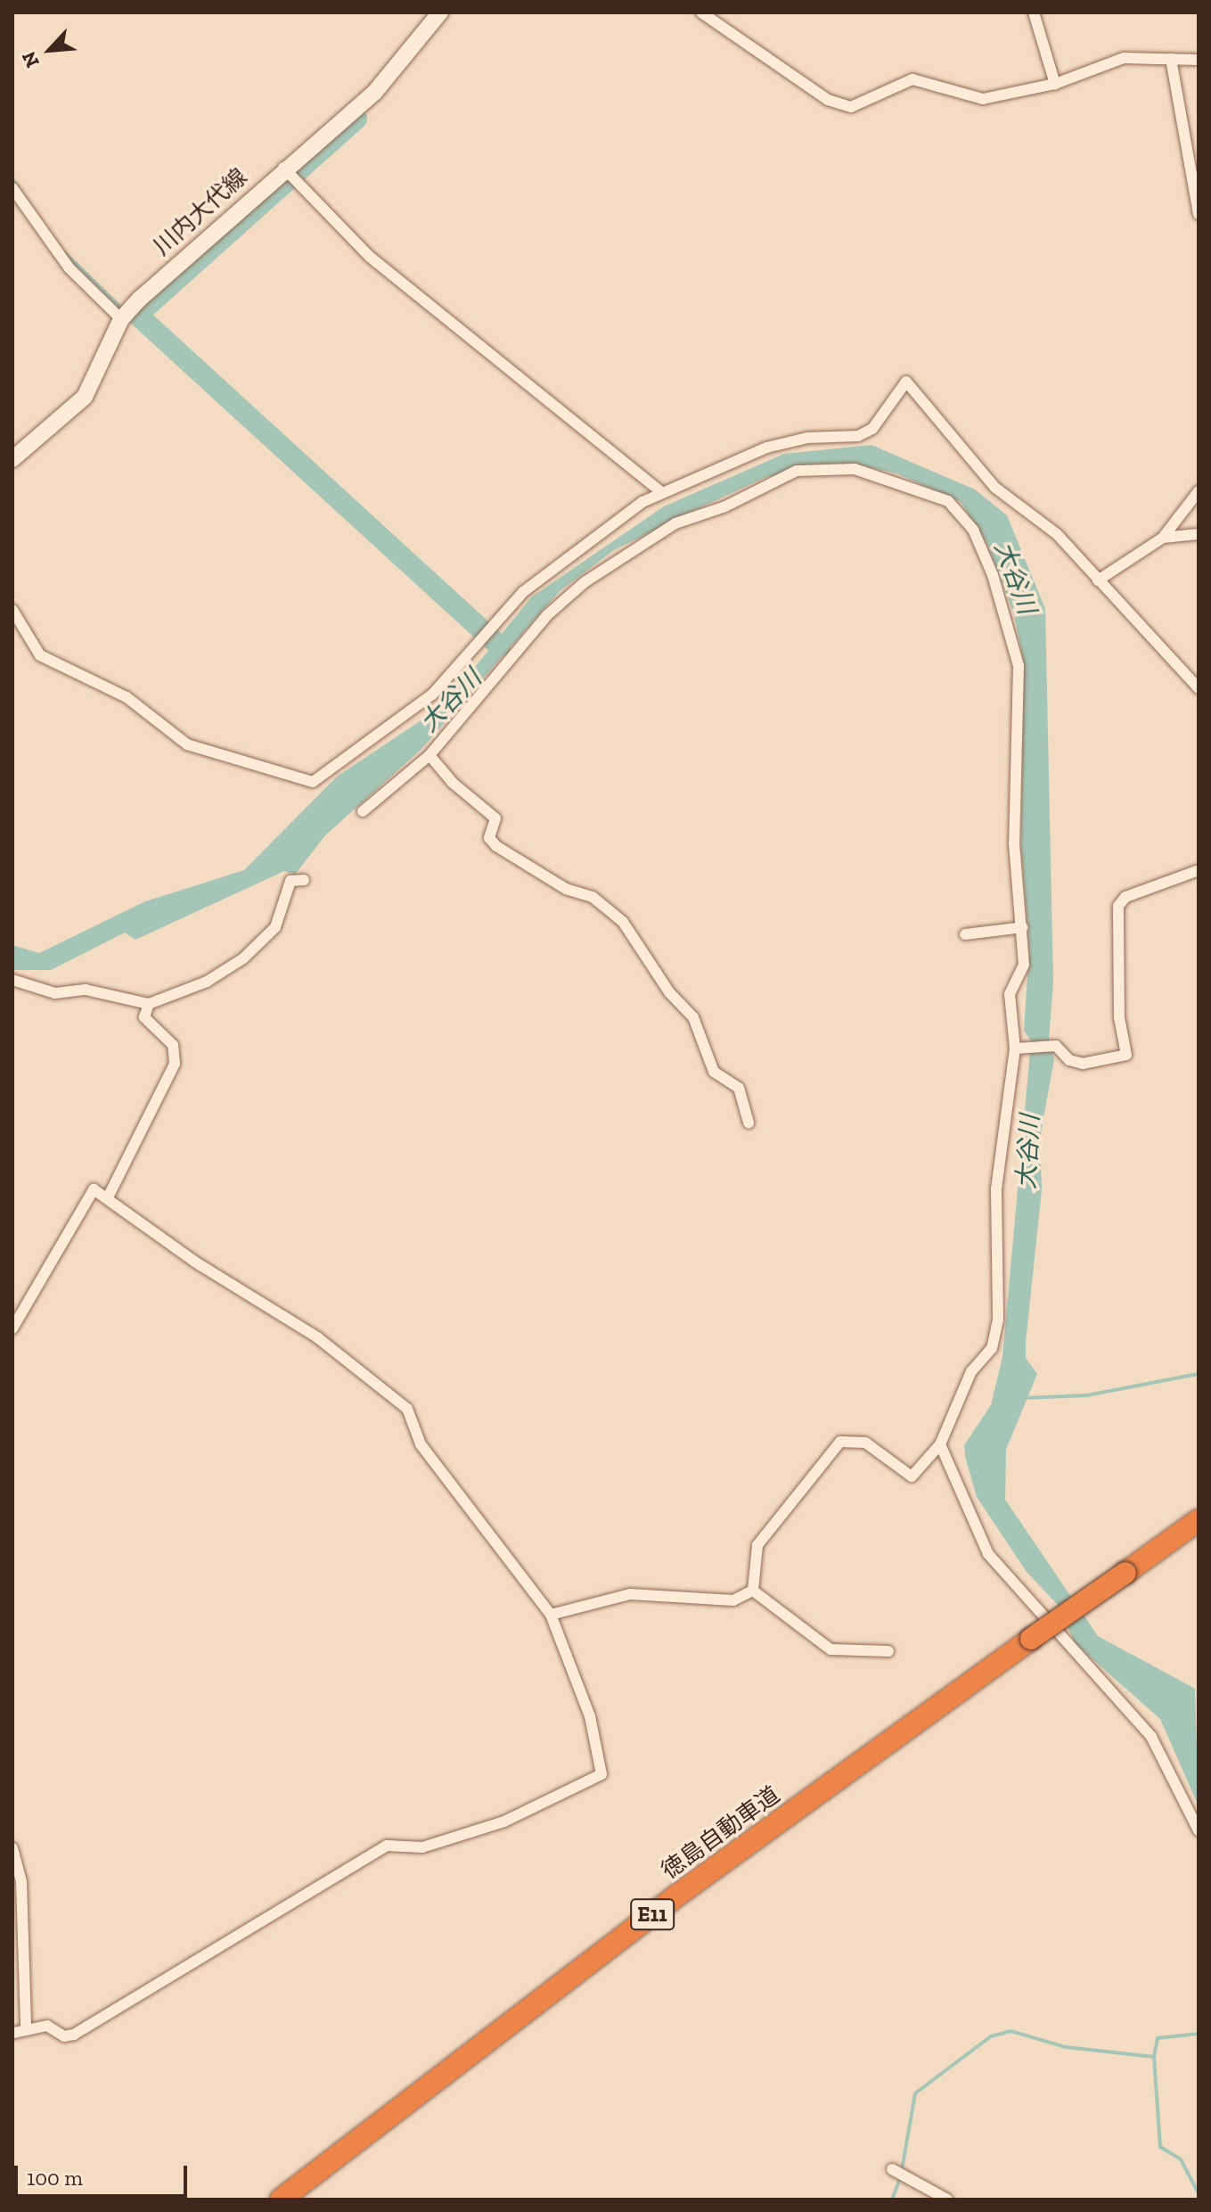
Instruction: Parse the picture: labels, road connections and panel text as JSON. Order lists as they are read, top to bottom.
{
  "streets": {
    "highway": ["徳島自動車道", "E11"],
    "main road": ["川内大代線"]
  },
  "water": ["大谷川"],
  "scale_bar": "100 m",
  "north": "bottom left"
}
